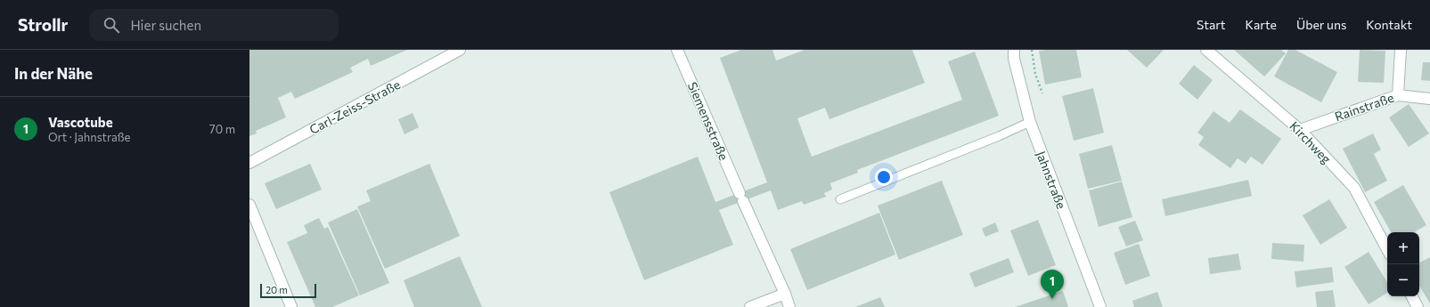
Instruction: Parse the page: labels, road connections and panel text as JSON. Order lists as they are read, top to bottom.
{
  "streets": {
    "street": [
      "Carl-Zeiss-Straße",
      "Rainstraße",
      "Siemensstraße",
      "Kirchweg",
      "Jahnstraße"
    ]
  },
  "crossings": [
    ["Rainstraße", "Kirchweg"]
  ],
  "scale_bar": "20 m",
  "page": {
    "header": "Strollr",
    "search": "Hier suchen",
    "nav": [
      "Start",
      "Karte",
      "Über uns",
      "Kontakt"
    ],
    "heading": "In der Nähe",
    "list": [
      {
        "mark": "1",
        "name": "Vascotube",
        "note": "Ort · Jahnstraße",
        "value": "70 m"
      }
    ],
    "map_buttons": ["+", "−"],
    "pins": "1",
    "scale": "20 m"
  }
}
